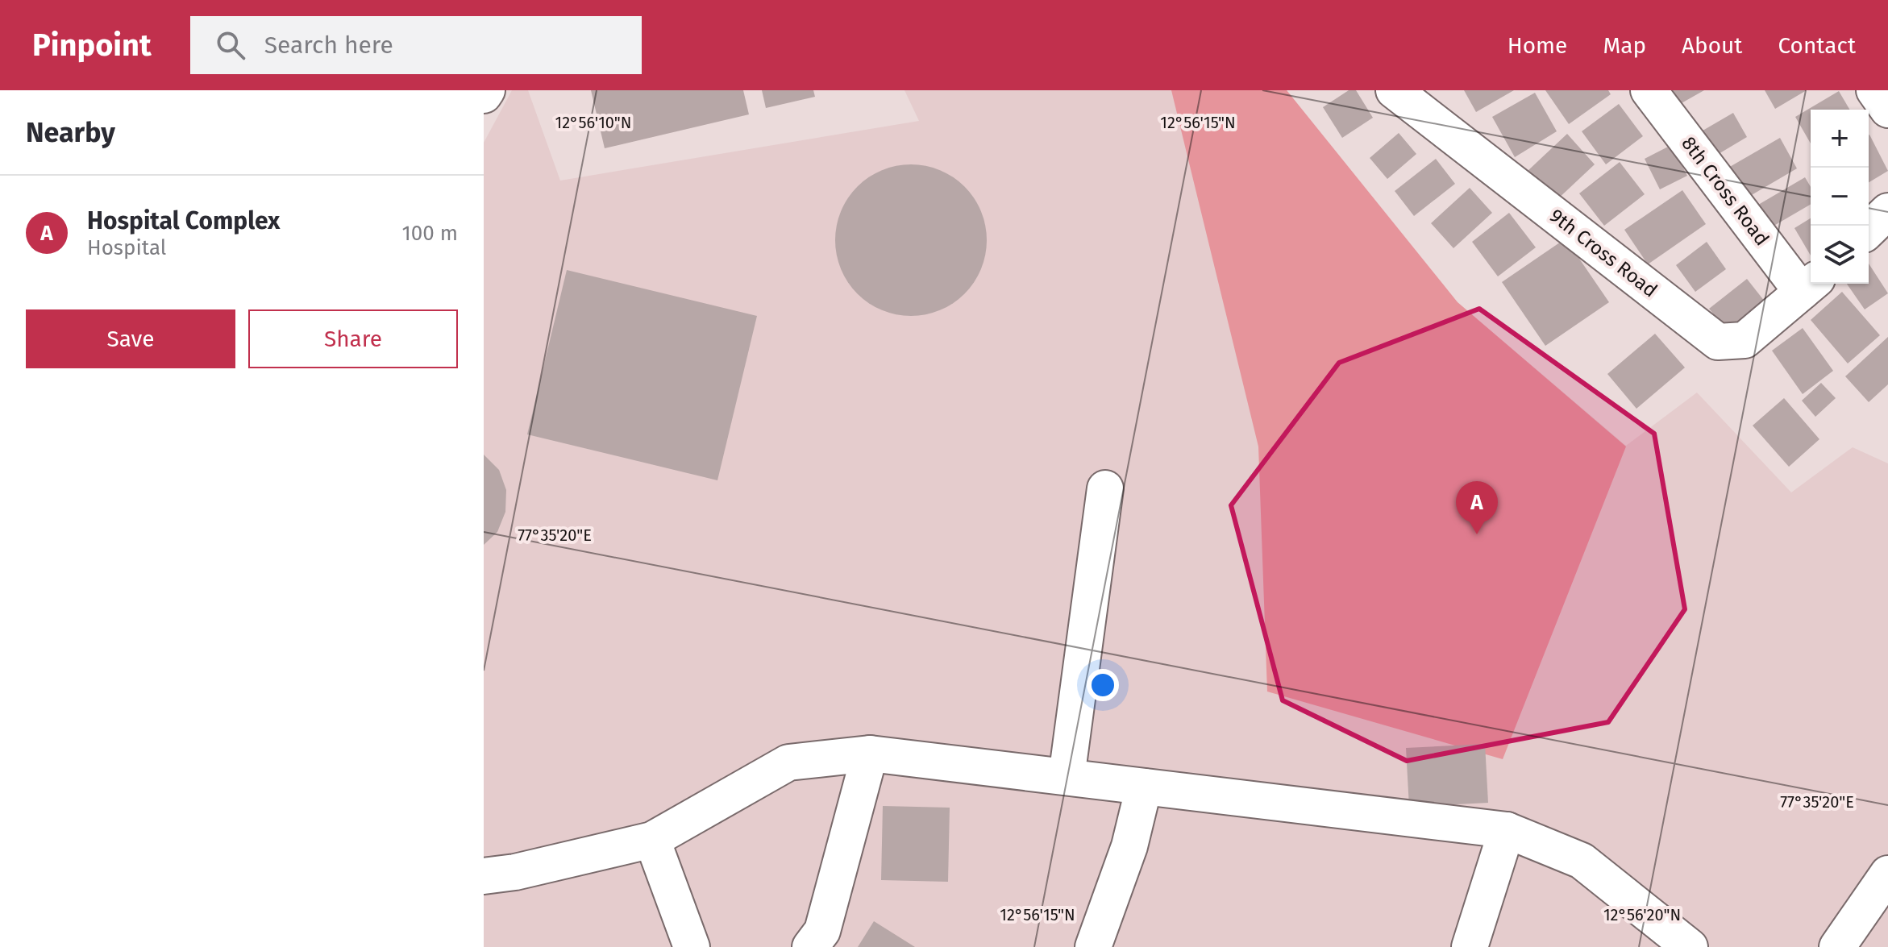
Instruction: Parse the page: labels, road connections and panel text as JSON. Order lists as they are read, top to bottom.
{
  "streets": {
    "street": ["8th Cross Road", "9th Cross Road"]
  },
  "crossings": [
    ["8th Cross Road", "9th Cross Road"]
  ],
  "page": {
    "header": "Pinpoint",
    "search": "Search here",
    "nav": [
      "Home",
      "Map",
      "About",
      "Contact"
    ],
    "heading": "Nearby",
    "map_buttons": ["+", "−"],
    "list": [
      {
        "mark": "A",
        "name": "Hospital Complex",
        "note": "Hospital",
        "value": "100 m"
      }
    ],
    "buttons": ["Save", "Share"],
    "pins": "A"
  },
  "coordinates": [
    "12°56'10\"N",
    "12°56'15\"N",
    "77°35'20\"E",
    "12°56'20\"N"
  ]
}
